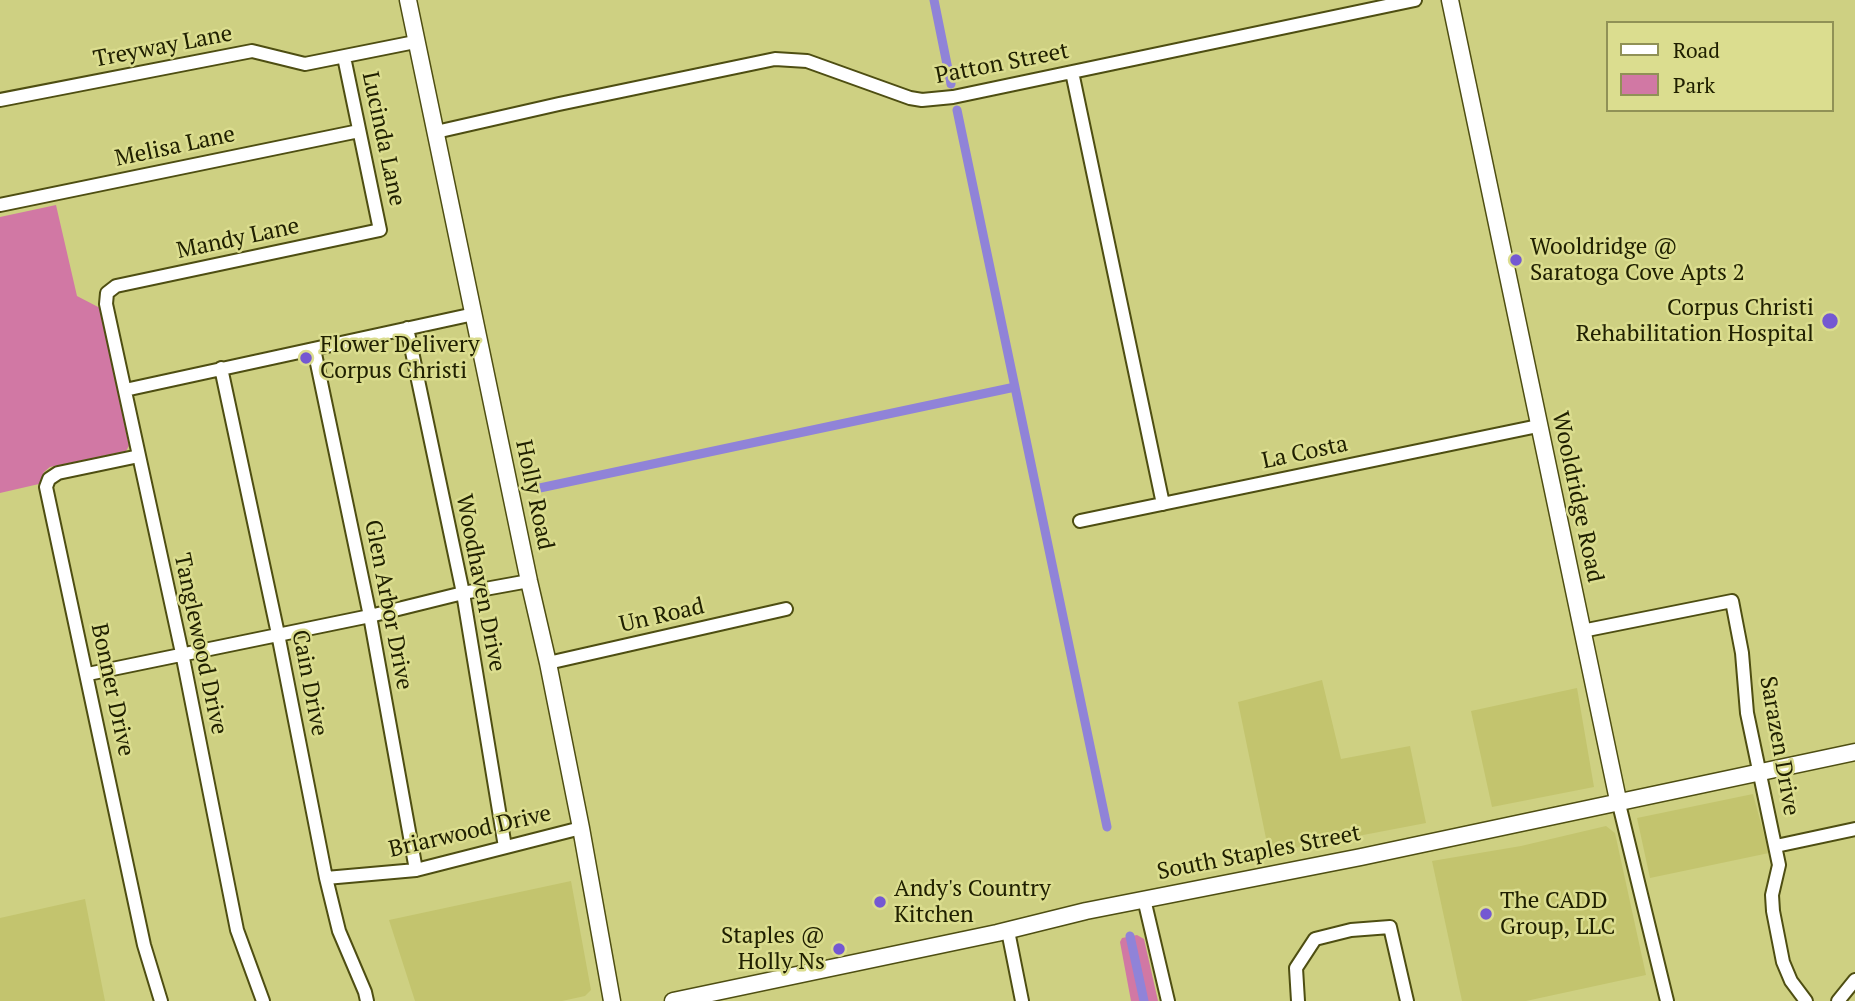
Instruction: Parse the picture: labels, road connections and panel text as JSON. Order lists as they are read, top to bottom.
{
  "streets": {
    "main road": ["Holly Road", "Wooldridge Road", "South Staples Street"],
    "street": [
      "Treyway Lane",
      "Patton Street",
      "Lucinda Lane",
      "Melisa Lane",
      "Mandy Lane",
      "La Costa",
      "Woodhaven Drive",
      "Glen Arbor Drive",
      "Un Road",
      "Tanglewood Drive",
      "Cain Drive",
      "Bonner Drive",
      "Sarazen Drive",
      "Briarwood Drive"
    ]
  },
  "crossings": [
    ["Treyway Lane", "Lucinda Lane"],
    ["Treyway Lane", "Holly Road"],
    ["Patton Street", "Holly Road"],
    ["Lucinda Lane", "Melisa Lane"],
    ["Lucinda Lane", "Mandy Lane"],
    ["Mandy Lane", "Tanglewood Drive"],
    ["La Costa", "Wooldridge Road"],
    ["Holly Road", "Un Road"],
    ["Holly Road", "Briarwood Drive"],
    ["Wooldridge Road", "Sarazen Drive"],
    ["Wooldridge Road", "South Staples Street"],
    ["Woodhaven Drive", "Briarwood Drive"],
    ["Glen Arbor Drive", "Briarwood Drive"],
    ["Tanglewood Drive", "Bonner Drive"],
    ["Cain Drive", "Briarwood Drive"],
    ["Sarazen Drive", "South Staples Street"]
  ],
  "places": [
    "Wooldridge @ Saratoga Cove Apts 2",
    "Corpus Christi Rehabilitation Hospital",
    "Flower Delivery Corpus Christi",
    "Andy's Country Kitchen",
    "The CADD Group, LLC",
    "Staples @ Holly Ns"
  ],
  "legend": ["Road", "Park"]
}
